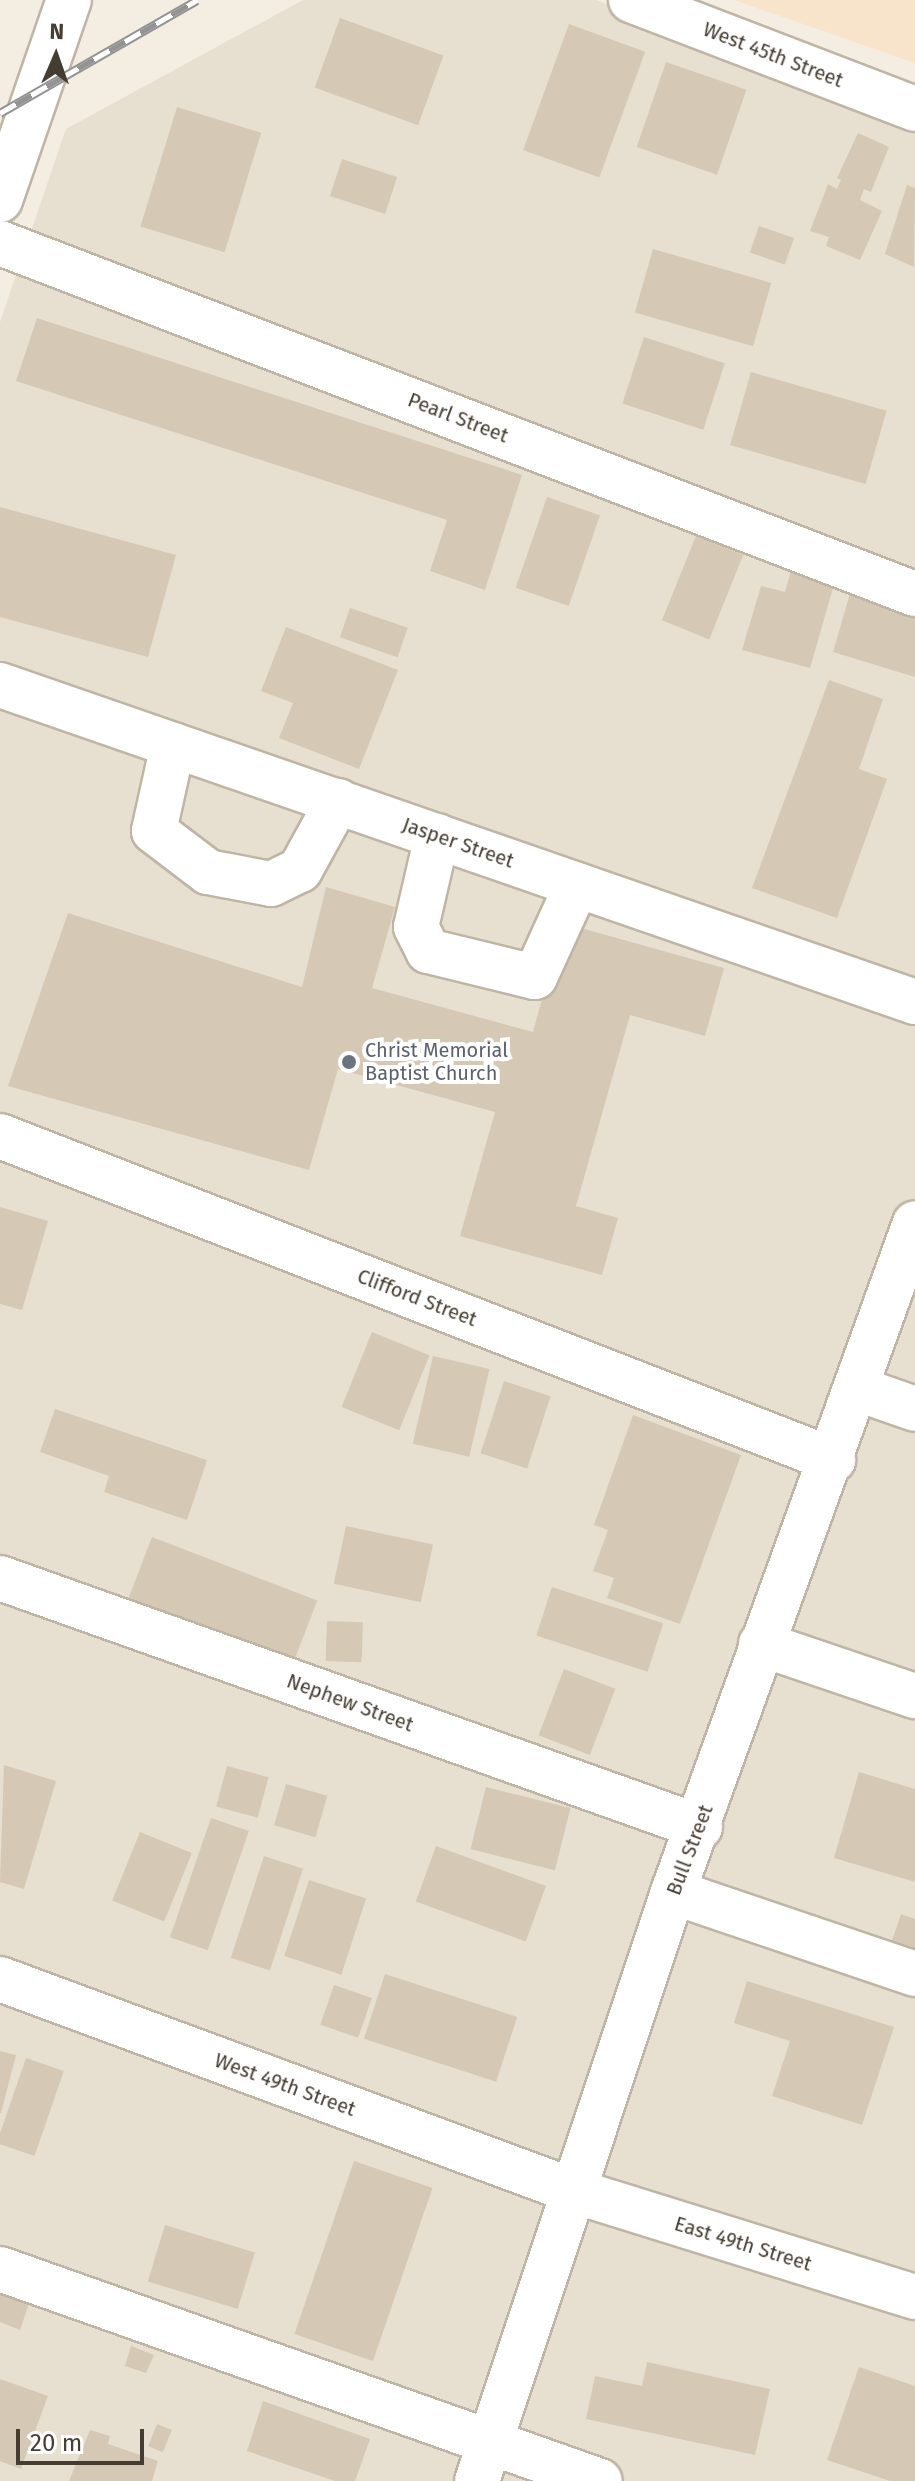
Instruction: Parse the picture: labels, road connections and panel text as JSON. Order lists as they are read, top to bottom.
{
  "streets": {
    "street": [
      "West 45th Street",
      "Pearl Street",
      "Jasper Street",
      "Clifford Street",
      "Nephew Street",
      "Bull Street",
      "West 49th Street",
      "East 49th Street"
    ]
  },
  "crossings": [
    ["Clifford Street", "Bull Street"],
    ["Nephew Street", "Bull Street"],
    ["Bull Street", "West 49th Street"],
    ["Bull Street", "East 49th Street"],
    ["West 49th Street", "East 49th Street"]
  ],
  "places": ["Christ Memorial Baptist Church"],
  "scale_bar": "20 m",
  "north": "top"
}
